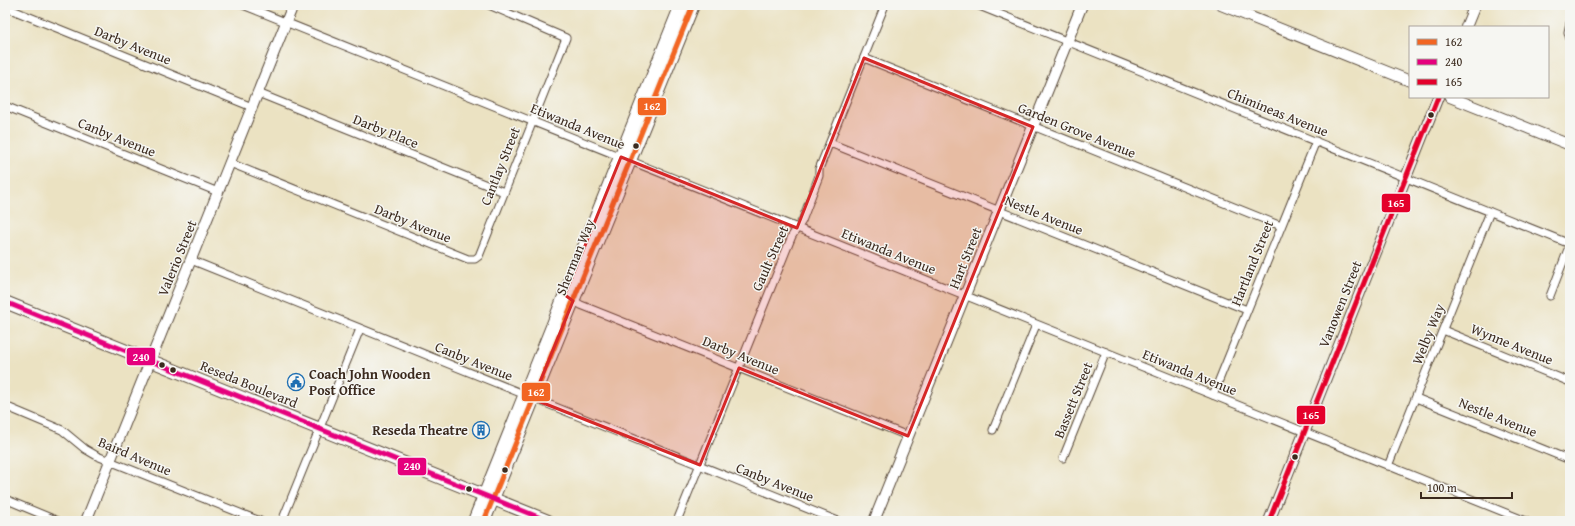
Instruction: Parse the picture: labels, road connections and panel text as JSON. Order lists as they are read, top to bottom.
{
  "streets": {
    "main road": ["Sherman Way", "Reseda Boulevard"],
    "street": [
      "Darby Avenue",
      "Chimineas Avenue",
      "Etiwanda Avenue",
      "Garden Grove Avenue",
      "Darby Place",
      "Canby Avenue",
      "Cantlay Street",
      "Nestle Avenue",
      "Valerio Street",
      "Gault Street",
      "Hart Street",
      "Hartland Street",
      "Vanowen Street",
      "Welby Way",
      "Wynne Avenue",
      "Bassett Street",
      "Baird Avenue"
    ]
  },
  "crossings": [
    ["Darby Avenue", "Cantlay Street"],
    ["Darby Avenue", "Sherman Way"],
    ["Darby Avenue", "Valerio Street"],
    ["Darby Avenue", "Gault Street"],
    ["Darby Avenue", "Hart Street"],
    ["Chimineas Avenue", "Hart Street"],
    ["Chimineas Avenue", "Hartland Street"],
    ["Chimineas Avenue", "Vanowen Street"],
    ["Chimineas Avenue", "Welby Way"],
    ["Etiwanda Avenue", "Cantlay Street"],
    ["Etiwanda Avenue", "Sherman Way"],
    ["Etiwanda Avenue", "Valerio Street"],
    ["Etiwanda Avenue", "Gault Street"],
    ["Etiwanda Avenue", "Hart Street"],
    ["Etiwanda Avenue", "Hartland Street"],
    ["Etiwanda Avenue", "Vanowen Street"],
    ["Etiwanda Avenue", "Welby Way"],
    ["Etiwanda Avenue", "Bassett Street"],
    ["Garden Grove Avenue", "Gault Street"],
    ["Garden Grove Avenue", "Hart Street"],
    ["Garden Grove Avenue", "Hartland Street"],
    ["Darby Place", "Cantlay Street"],
    ["Darby Place", "Valerio Street"],
    ["Canby Avenue", "Sherman Way"],
    ["Canby Avenue", "Valerio Street"],
    ["Canby Avenue", "Gault Street"],
    ["Nestle Avenue", "Gault Street"],
    ["Nestle Avenue", "Hart Street"],
    ["Nestle Avenue", "Hartland Street"],
    ["Nestle Avenue", "Welby Way"],
    ["Sherman Way", "Reseda Boulevard"],
    ["Valerio Street", "Reseda Boulevard"],
    ["Valerio Street", "Baird Avenue"],
    ["Welby Way", "Wynne Avenue"]
  ],
  "places": {
    "public building": ["Coach John Wooden Post Office"],
    "building": ["Reseda Theatre"]
  },
  "lines": ["transit line 162", "transit line 165", "transit line 240"],
  "legend": ["162", "240", "165"],
  "scale_bar": "100 m"
}
